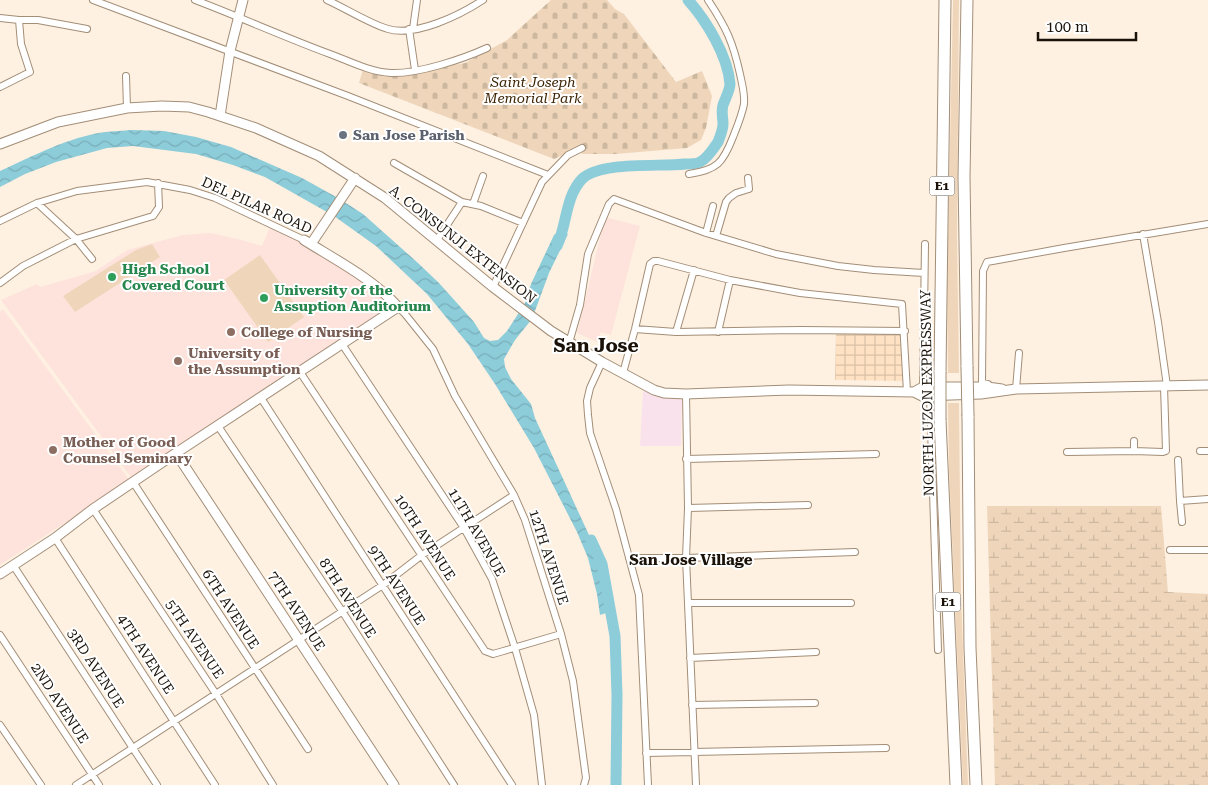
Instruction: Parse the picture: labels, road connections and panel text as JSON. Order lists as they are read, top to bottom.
{
  "streets": {
    "highway": ["E1", "NORTH LUZON EXPRESSWAY"],
    "main road": ["DEL PILAR ROAD", "A. CONSUNJI EXTENSION", "7TH AVENUE"],
    "street": [
      "11TH AVENUE",
      "10TH AVENUE",
      "12TH AVENUE",
      "9TH AVENUE",
      "8TH AVENUE",
      "6TH AVENUE",
      "5TH AVENUE",
      "4TH AVENUE",
      "3RD AVENUE",
      "2ND AVENUE"
    ]
  },
  "crossings": [
    ["DEL PILAR ROAD", "12TH AVENUE"],
    ["11TH AVENUE", "10TH AVENUE"],
    ["10TH AVENUE", "12TH AVENUE"]
  ],
  "districts": ["San Jose", "San Jose Village"],
  "parks": ["Saint Joseph Memorial Park"],
  "places": [
    "San Jose Parish",
    "High School Covered Court",
    "University of the Assuption Auditorium",
    "College of Nursing",
    "University of the Assumption",
    "Mother of Good Counsel Seminary"
  ],
  "scale_bar": "100 m"
}
